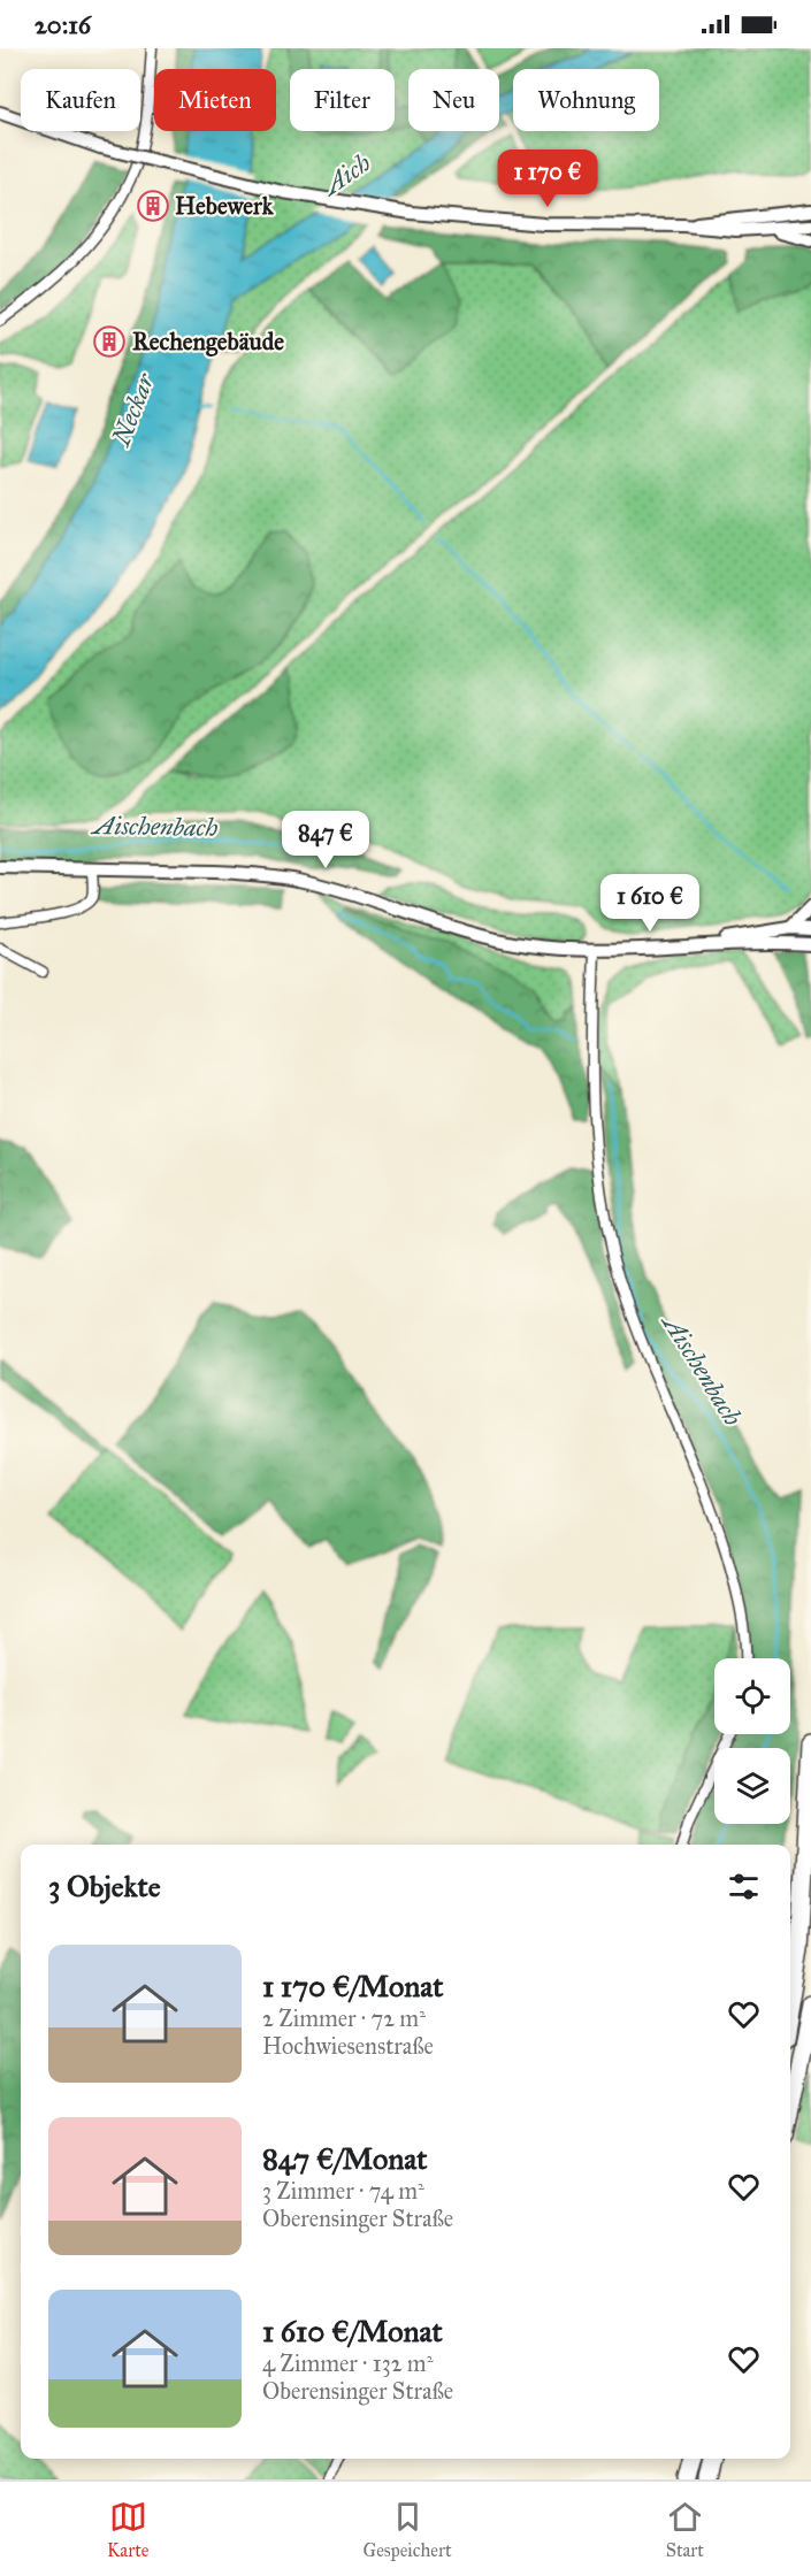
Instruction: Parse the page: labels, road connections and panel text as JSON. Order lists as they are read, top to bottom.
{
  "water": ["Aich", "Neckar", "Aischenbach"],
  "places": {
    "building": ["Hebewerk", "Rechengebäude"]
  },
  "page": {
    "status": "20:16",
    "chip": [
      "Kaufen",
      "Mieten",
      "Filter",
      "Neu",
      "Wohnung"
    ],
    "price": ["1 170 €", "847 €", "1 610 €"],
    "heading": "3 Objekte",
    "list": [
      {
        "name": "1 170 €/Monat",
        "note": "2 Zimmer · 72 m² · Hochwiesenstraße"
      },
      {
        "name": "847 €/Monat",
        "note": "3 Zimmer · 74 m² · Oberensinger Straße"
      },
      {
        "name": "1 610 €/Monat",
        "note": "4 Zimmer · 132 m² · Oberensinger Straße"
      }
    ],
    "tabs": ["Karte", "Gespeichert", "Start"]
  }
}
